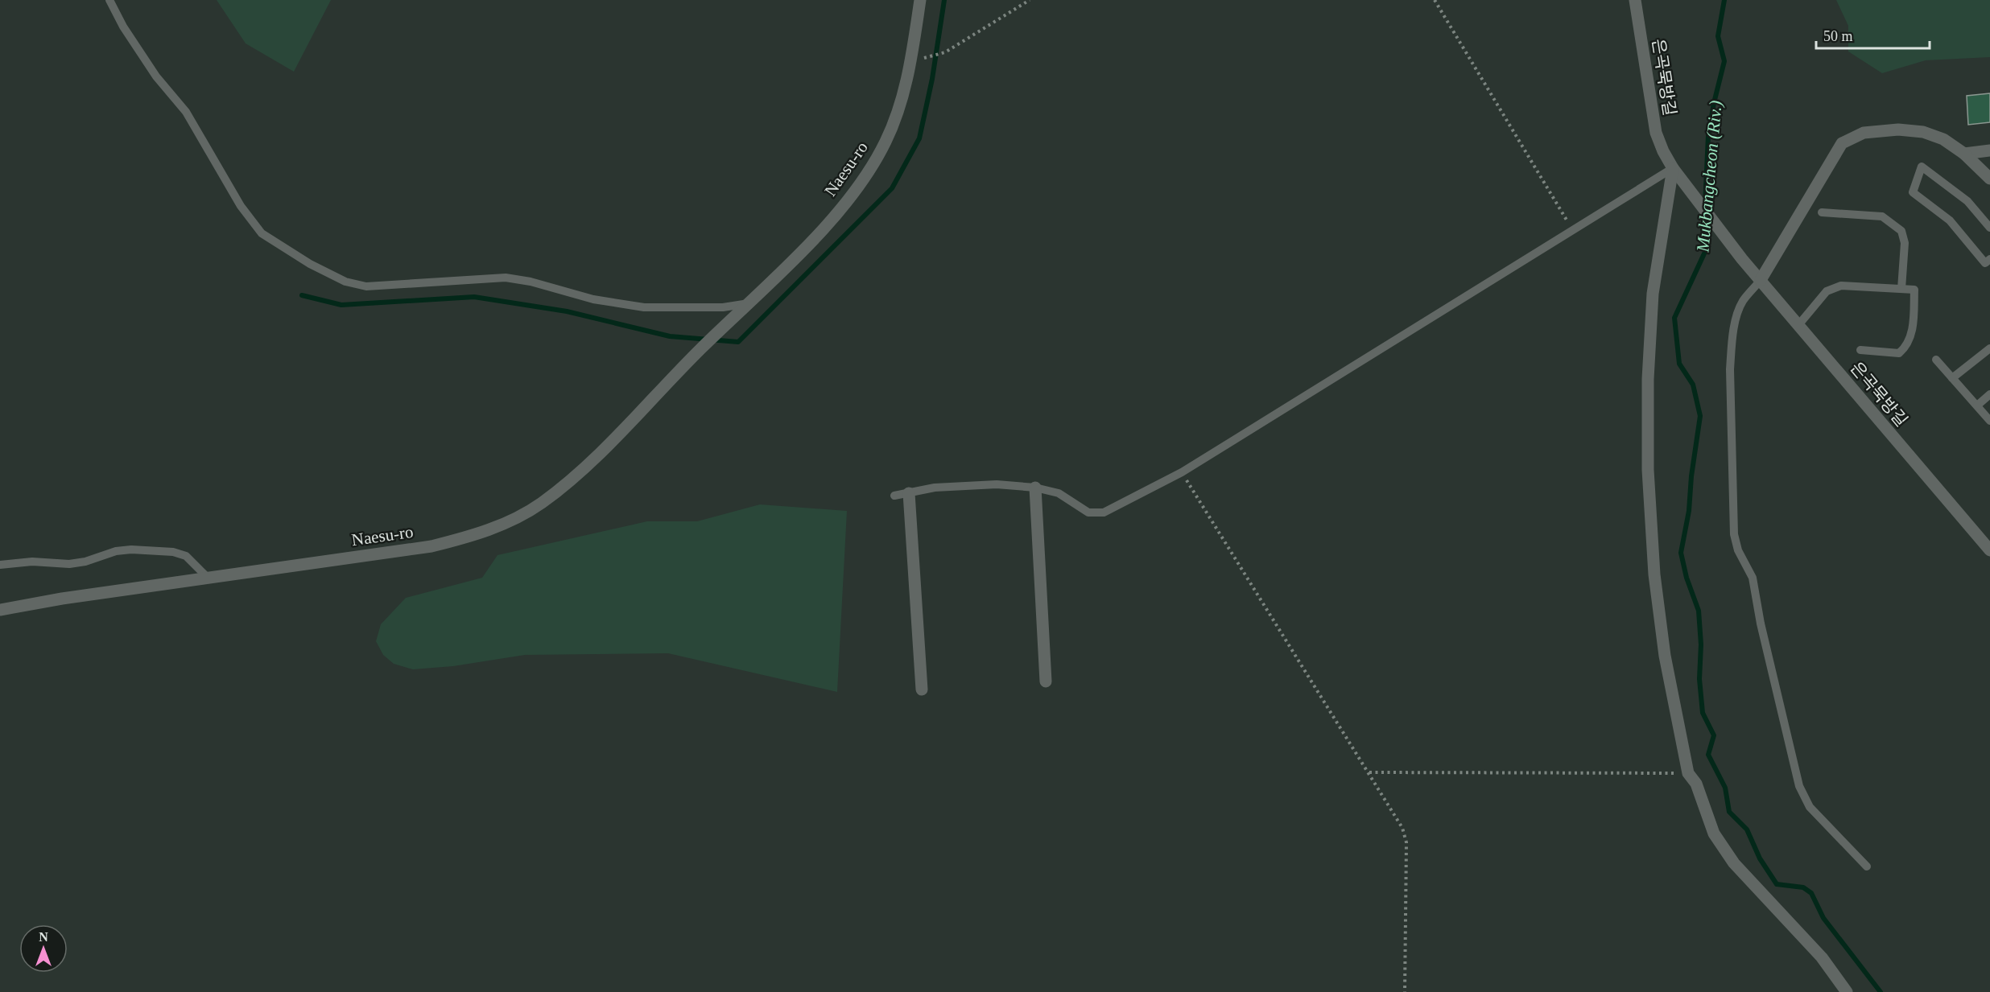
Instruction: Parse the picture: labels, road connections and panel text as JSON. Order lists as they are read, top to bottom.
{
  "streets": {
    "street": ["은곡묵방길", "Naesu-ro"]
  },
  "water": ["Mukbangcheon (Riv.)"],
  "scale_bar": "50 m",
  "north": "top"
}
